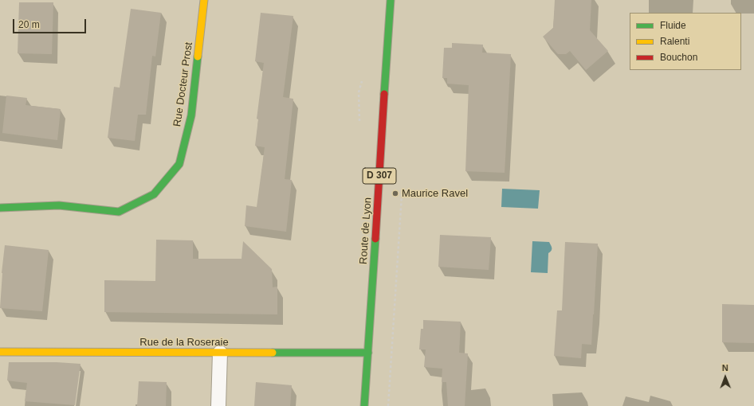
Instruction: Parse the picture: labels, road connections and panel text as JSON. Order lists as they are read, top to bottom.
{
  "streets": {
    "street": [
      "Rue Docteur Prost",
      "D 307",
      "Route de Lyon",
      "Rue de la Roseraie"
    ]
  },
  "crossings": [
    ["Route de Lyon", "Rue de la Roseraie"]
  ],
  "places": ["Maurice Ravel"],
  "legend": ["Fluide", "Ralenti", "Bouchon"],
  "scale_bar": "20 m",
  "north": "top"
}
